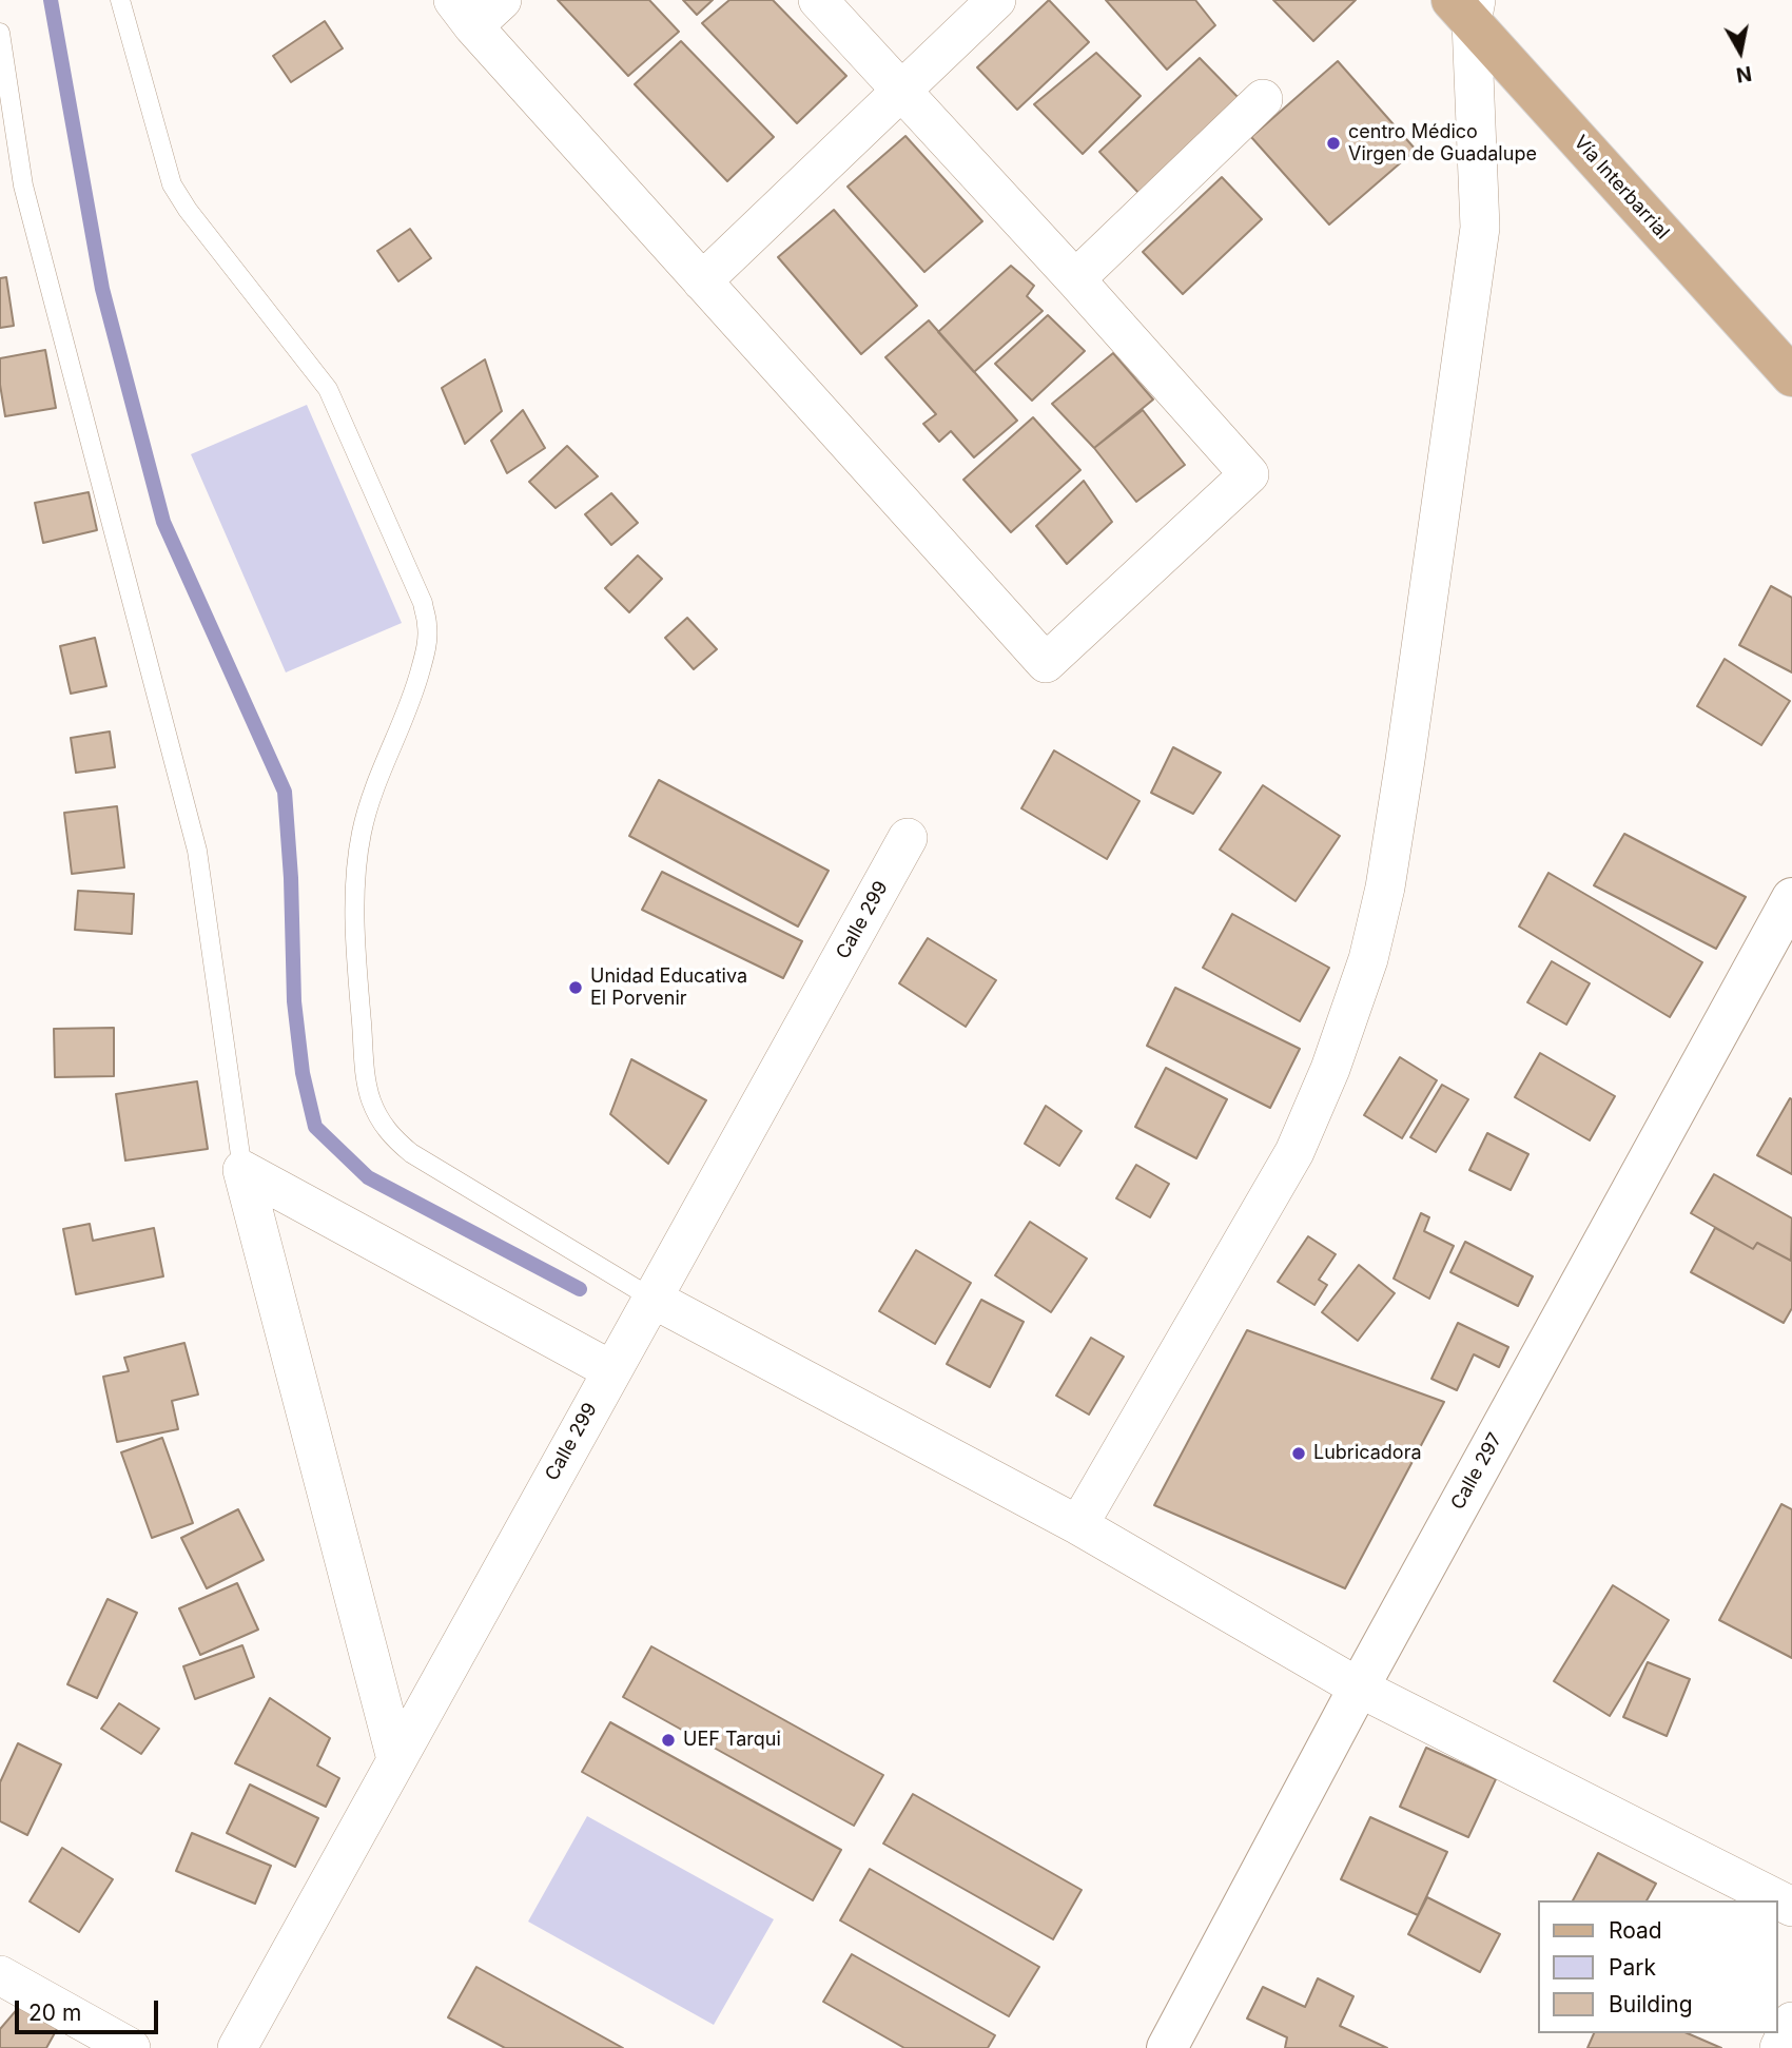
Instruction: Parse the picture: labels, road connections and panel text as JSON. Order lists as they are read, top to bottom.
{
  "streets": {
    "main road": ["Vía Interbarrial"],
    "street": ["Calle 299", "Calle 297"]
  },
  "places": [
    "centro Médico Virgen de Guadalupe",
    "Unidad Educativa El Porvenir",
    "Lubricadora",
    "UEF Tarqui"
  ],
  "legend": ["Road", "Park", "Building"],
  "scale_bar": "20 m",
  "north": "bottom"
}
